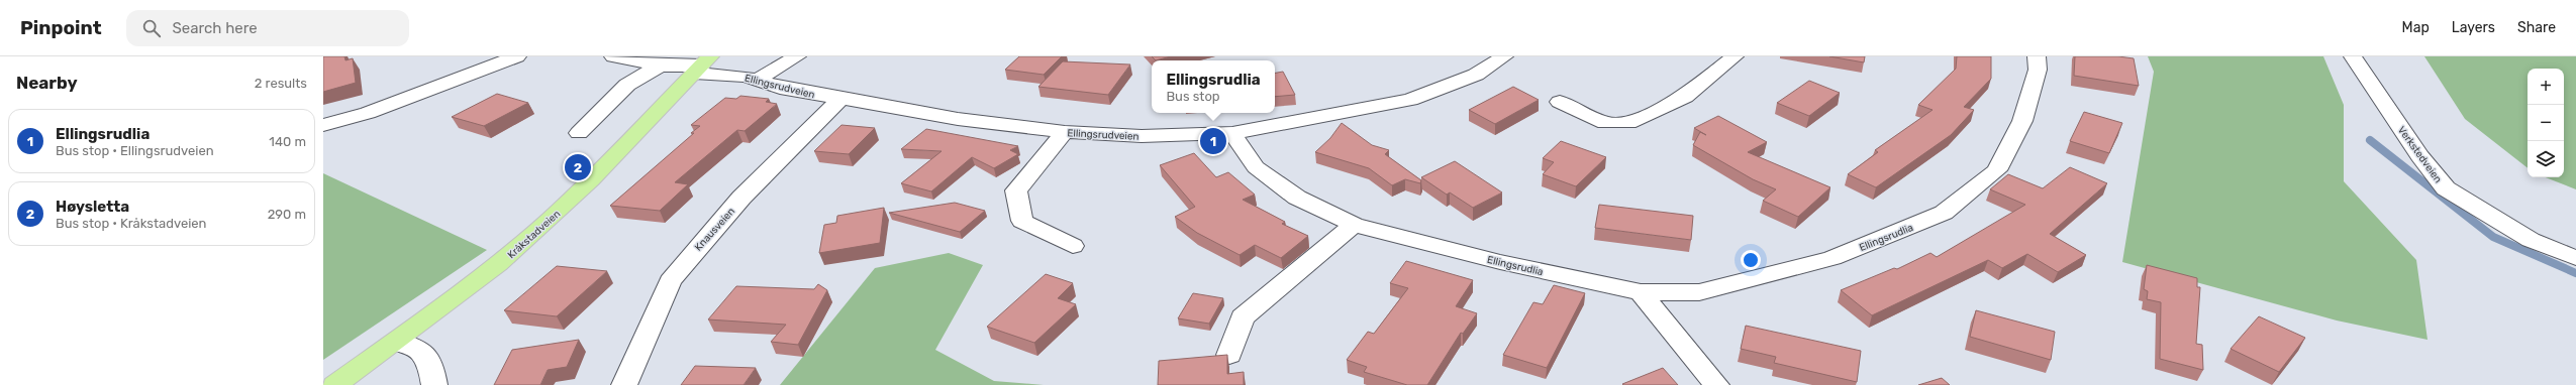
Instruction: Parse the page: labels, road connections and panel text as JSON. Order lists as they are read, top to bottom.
{
  "streets": {
    "main road": ["Kråkstadveien"],
    "street": [
      "Ellingsrudveien",
      "Verkstedveien",
      "Knausveien",
      "Ellingsrudlia"
    ]
  },
  "crossings": [
    ["Ellingsrudveien", "Knausveien"],
    ["Ellingsrudveien", "Kråkstadveien"],
    ["Ellingsrudveien", "Ellingsrudlia"]
  ],
  "page": {
    "header": "Pinpoint",
    "search": "Search here",
    "nav": ["Map", "Layers", "Share"],
    "heading": ["Nearby", "2 results"],
    "popup": ["Ellingsrudlia", "Bus stop"],
    "map_buttons": ["+", "−"],
    "list": [
      {
        "mark": "1",
        "name": "Ellingsrudlia",
        "note": "Bus stop · Ellingsrudveien",
        "value": "140 m"
      },
      {
        "mark": "2",
        "name": "Høysletta",
        "note": "Bus stop · Kråkstadveien",
        "value": "290 m"
      }
    ],
    "pins": ["1", "2"]
  }
}
